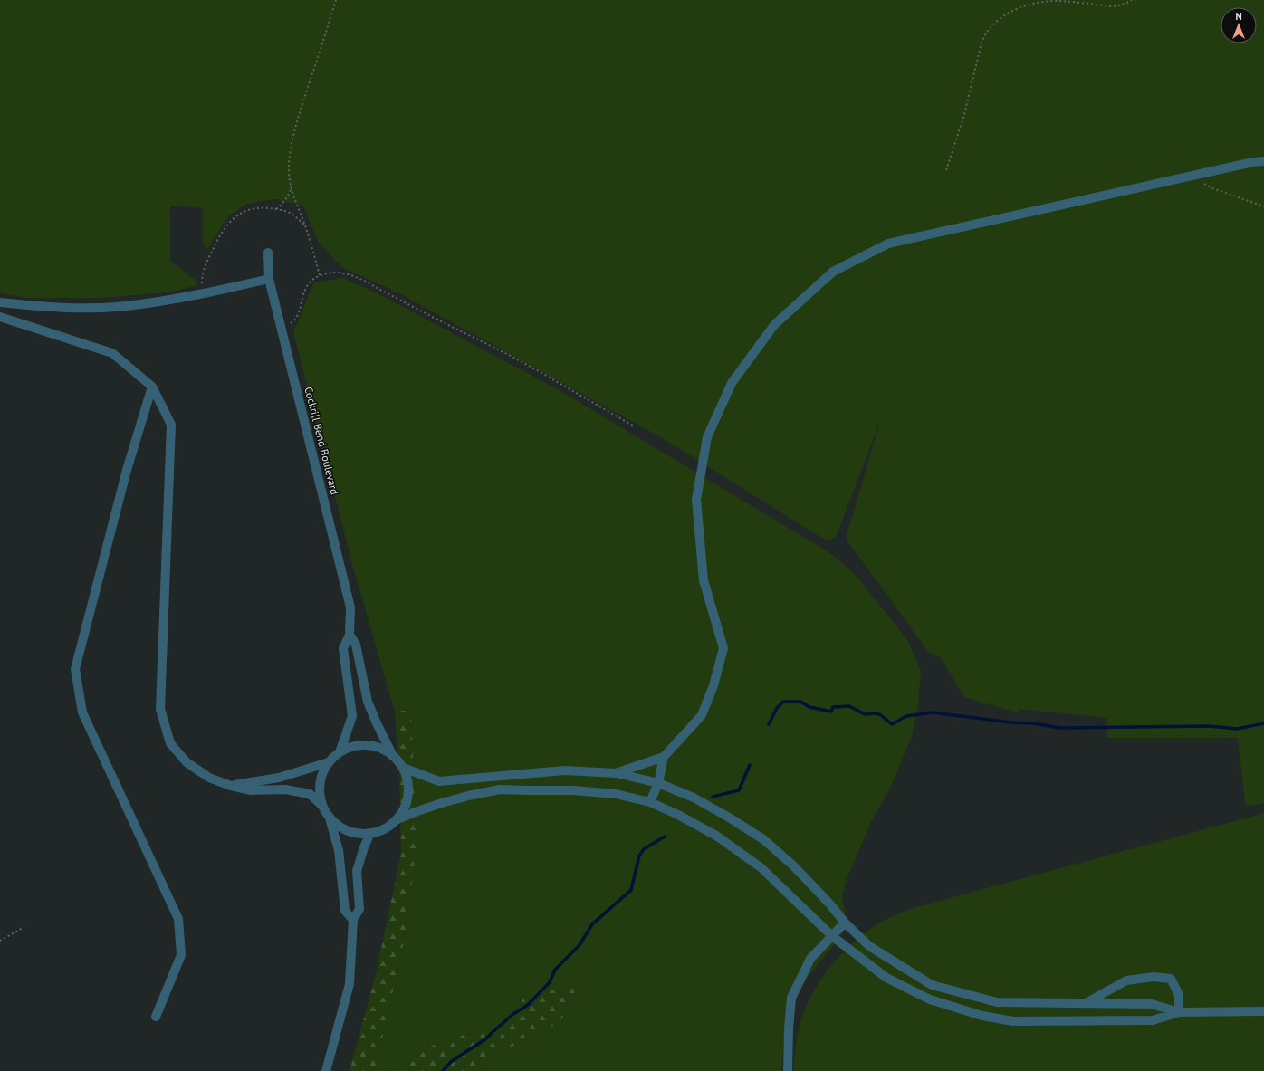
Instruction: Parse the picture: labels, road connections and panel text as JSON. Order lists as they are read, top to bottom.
{
  "streets": {
    "street": ["Cockrill Bend Boulevard"]
  },
  "north": "top"
}
